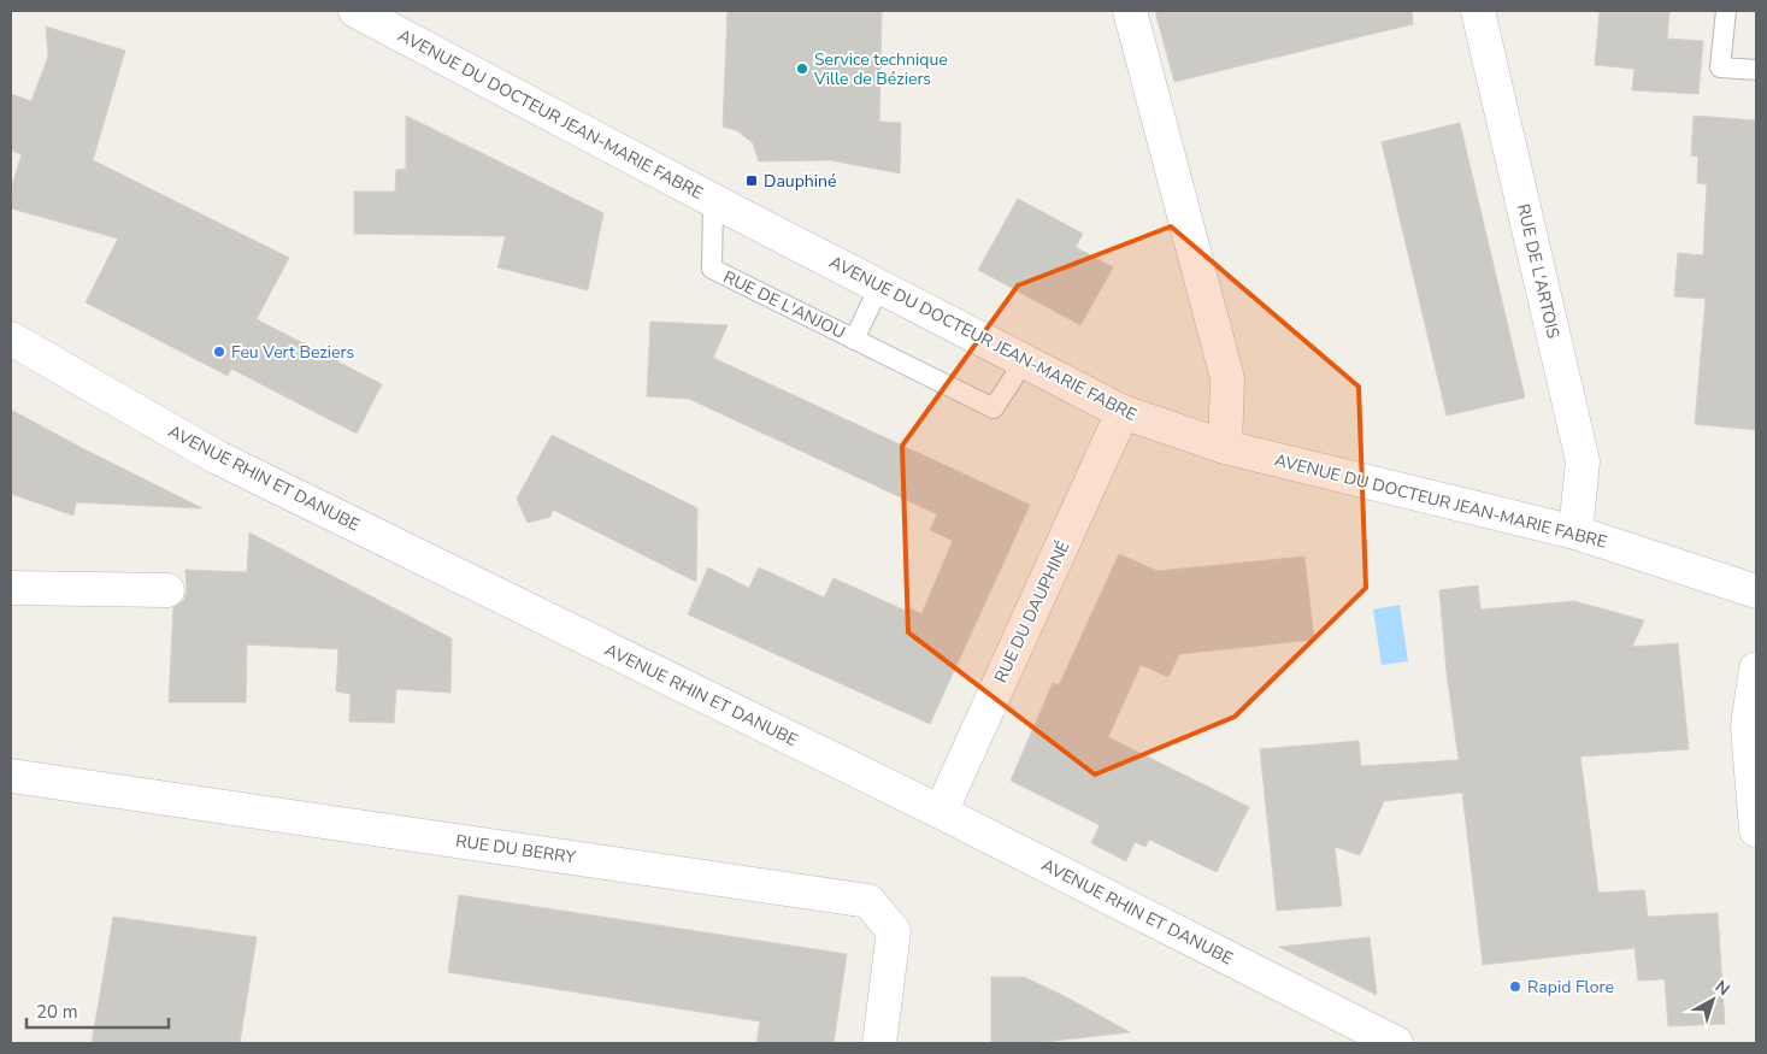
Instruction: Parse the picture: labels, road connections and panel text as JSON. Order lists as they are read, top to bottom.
{
  "streets": {
    "street": [
      "AVENUE DU DOCTEUR JEAN-MARIE FABRE",
      "RUE DE L'ARTOIS",
      "AVENUE RHIN ET DANUBE",
      "RUE DU DAUPHINÉ",
      "RUE DU BERRY"
    ],
    "lane": ["RUE DE L'ANJOU"]
  },
  "crossings": [
    ["AVENUE DU DOCTEUR JEAN-MARIE FABRE", "RUE DE L'ARTOIS"],
    ["AVENUE DU DOCTEUR JEAN-MARIE FABRE", "RUE DE L'ANJOU"],
    ["AVENUE DU DOCTEUR JEAN-MARIE FABRE", "RUE DU DAUPHINÉ"],
    ["AVENUE RHIN ET DANUBE", "RUE DU DAUPHINÉ"]
  ],
  "places": {
    "other": ["Service technique Ville de Béziers", "Feu Vert Beziers", "Rapid Flore"],
    "transit": ["Dauphiné"]
  },
  "scale_bar": "20 m",
  "north": "top right"
}
